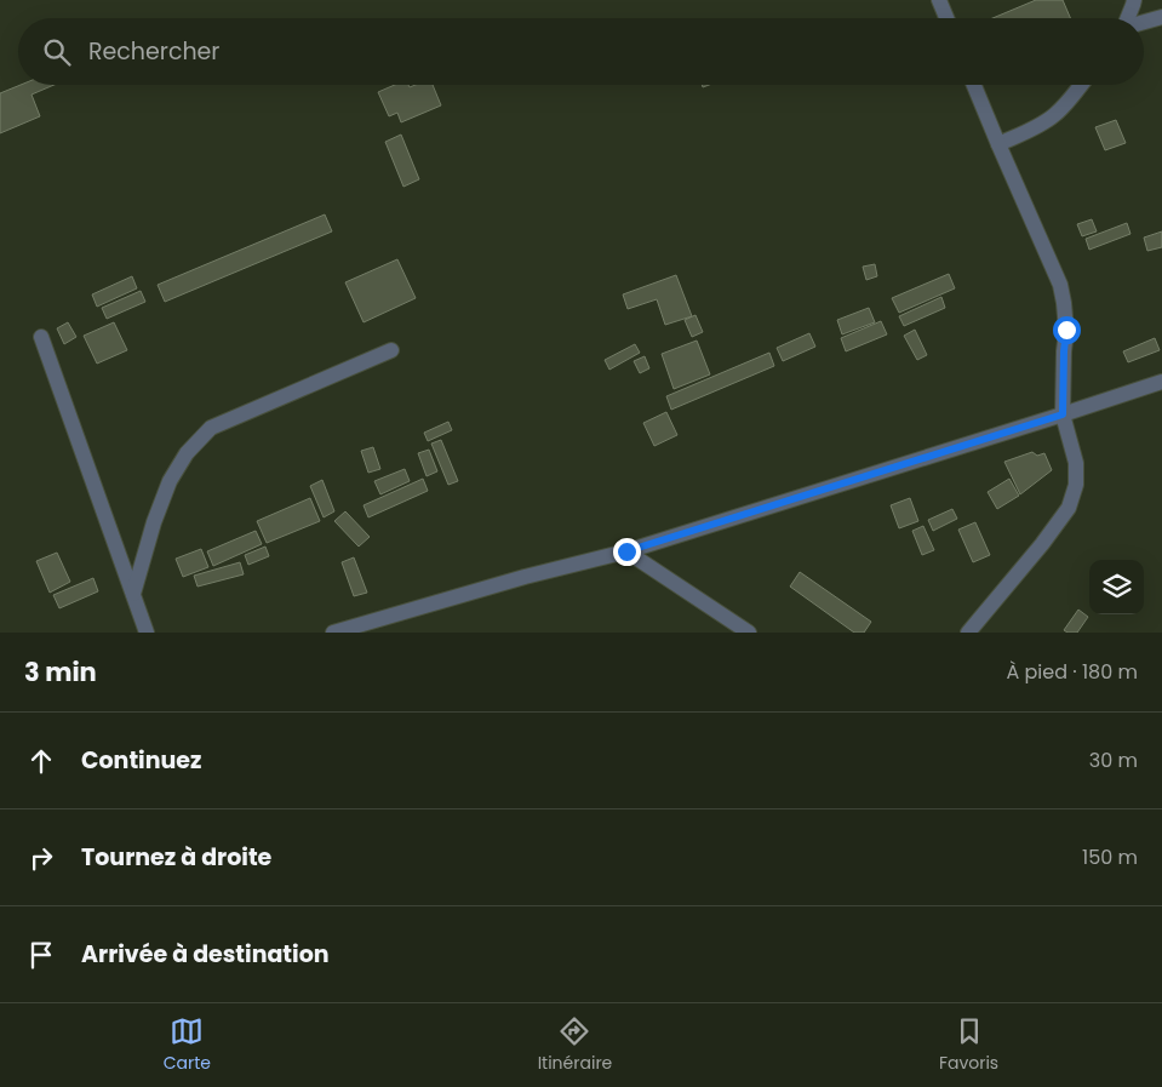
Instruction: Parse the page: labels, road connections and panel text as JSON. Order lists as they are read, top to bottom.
{
  "page": {
    "search": "Rechercher",
    "heading": ["3 min", "À pied · 180 m"],
    "list": [
      ["Continuez", "30 m"],
      ["Tournez à droite", "150 m"],
      "Arrivée à destination"
    ],
    "nav": ["Carte", "Itinéraire", "Favoris"]
  }
}
